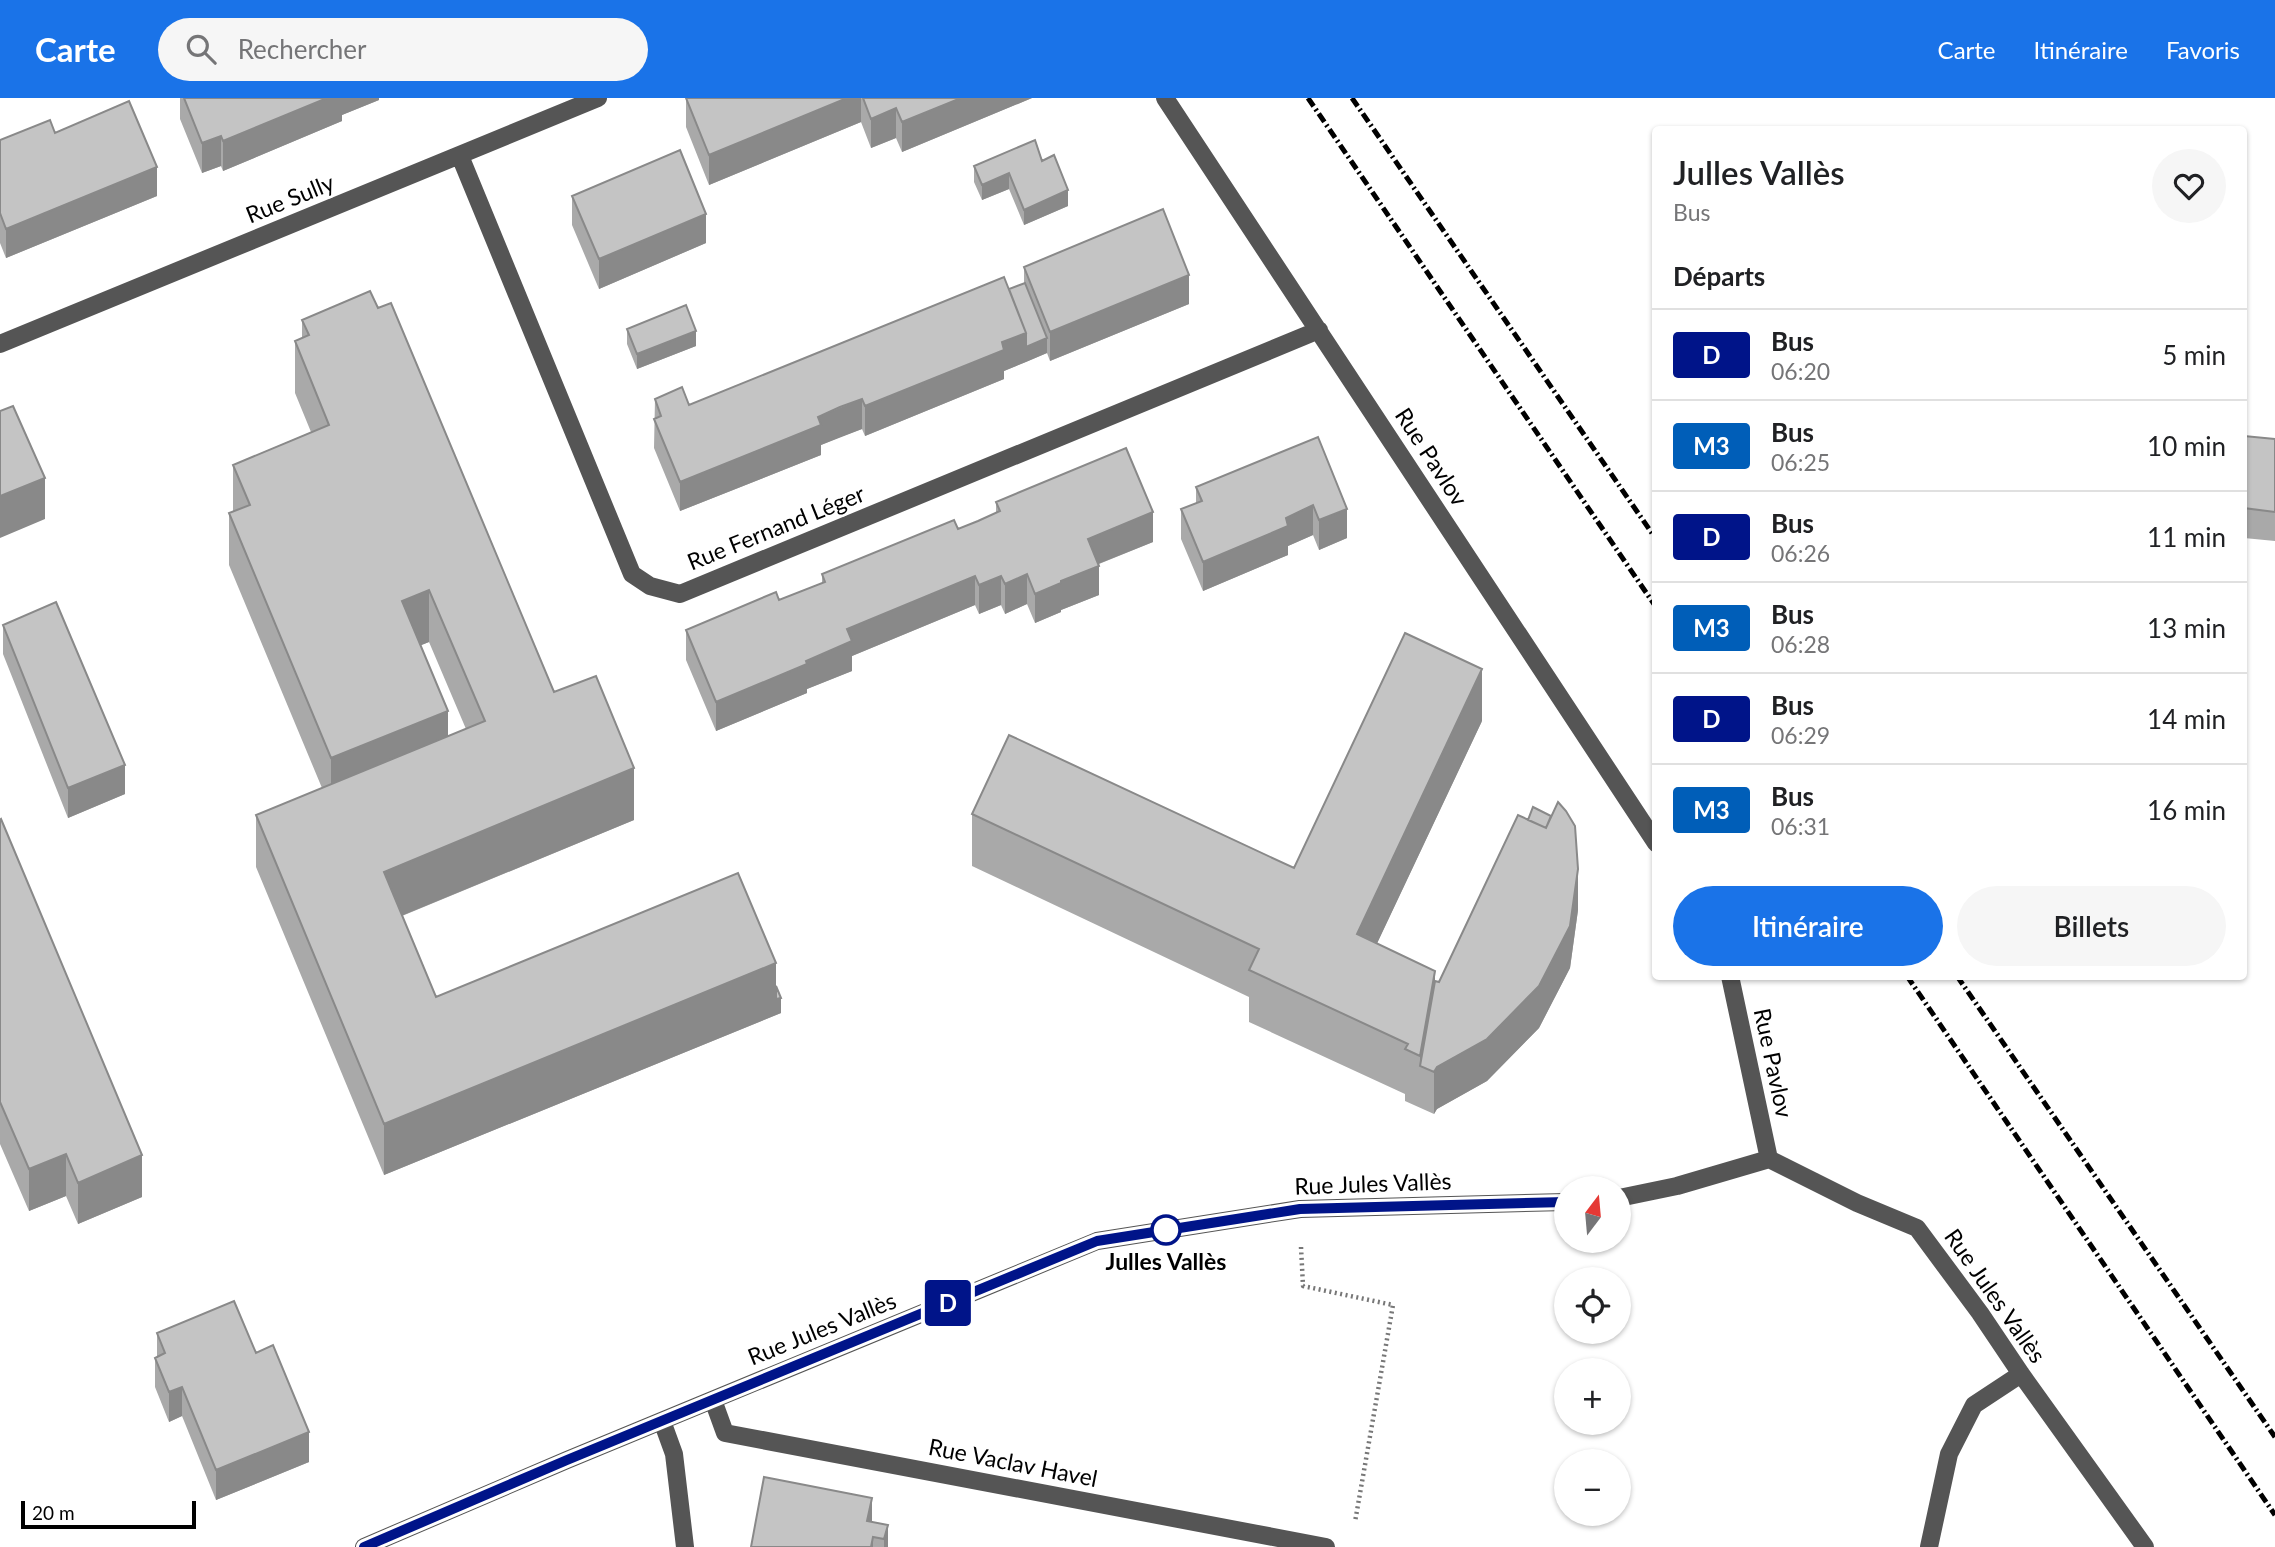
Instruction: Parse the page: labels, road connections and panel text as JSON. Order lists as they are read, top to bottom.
{
  "streets": {
    "street": [
      "Rue Sully",
      "Rue Pavlov",
      "Rue Fernand Léger",
      "Rue Jules Vallès",
      "Rue Vaclav Havel"
    ]
  },
  "crossings": [
    ["Rue Sully", "Rue Fernand Léger"],
    ["Rue Pavlov", "Rue Fernand Léger"],
    ["Rue Pavlov", "Rue Jules Vallès"],
    ["Rue Jules Vallès", "Rue Vaclav Havel"]
  ],
  "places": ["Julles Vallès"],
  "lines": ["bus line D"],
  "scale_bar": "20 m",
  "north": "top",
  "page": {
    "header": "Carte",
    "search": "Rechercher",
    "nav": ["Carte", "Itinéraire", "Favoris"],
    "on_map": "D",
    "heading": [
      ["Julles Vallès", "Bus"],
      "Départs"
    ],
    "list": [
      {
        "mark": "D",
        "name": "Bus",
        "note": "06:20",
        "value": "5 min"
      },
      {
        "mark": "M3",
        "name": "Bus",
        "note": "06:25",
        "value": "10 min"
      },
      {
        "mark": "D",
        "name": "Bus",
        "note": "06:26",
        "value": "11 min"
      },
      {
        "mark": "M3",
        "name": "Bus",
        "note": "06:28",
        "value": "13 min"
      },
      {
        "mark": "D",
        "name": "Bus",
        "note": "06:29",
        "value": "14 min"
      },
      {
        "mark": "M3",
        "name": "Bus",
        "note": "06:31",
        "value": "16 min"
      }
    ],
    "buttons": ["Itinéraire", "Billets"],
    "map_buttons": ["+", "−"],
    "scale": "20 m"
  }
}
